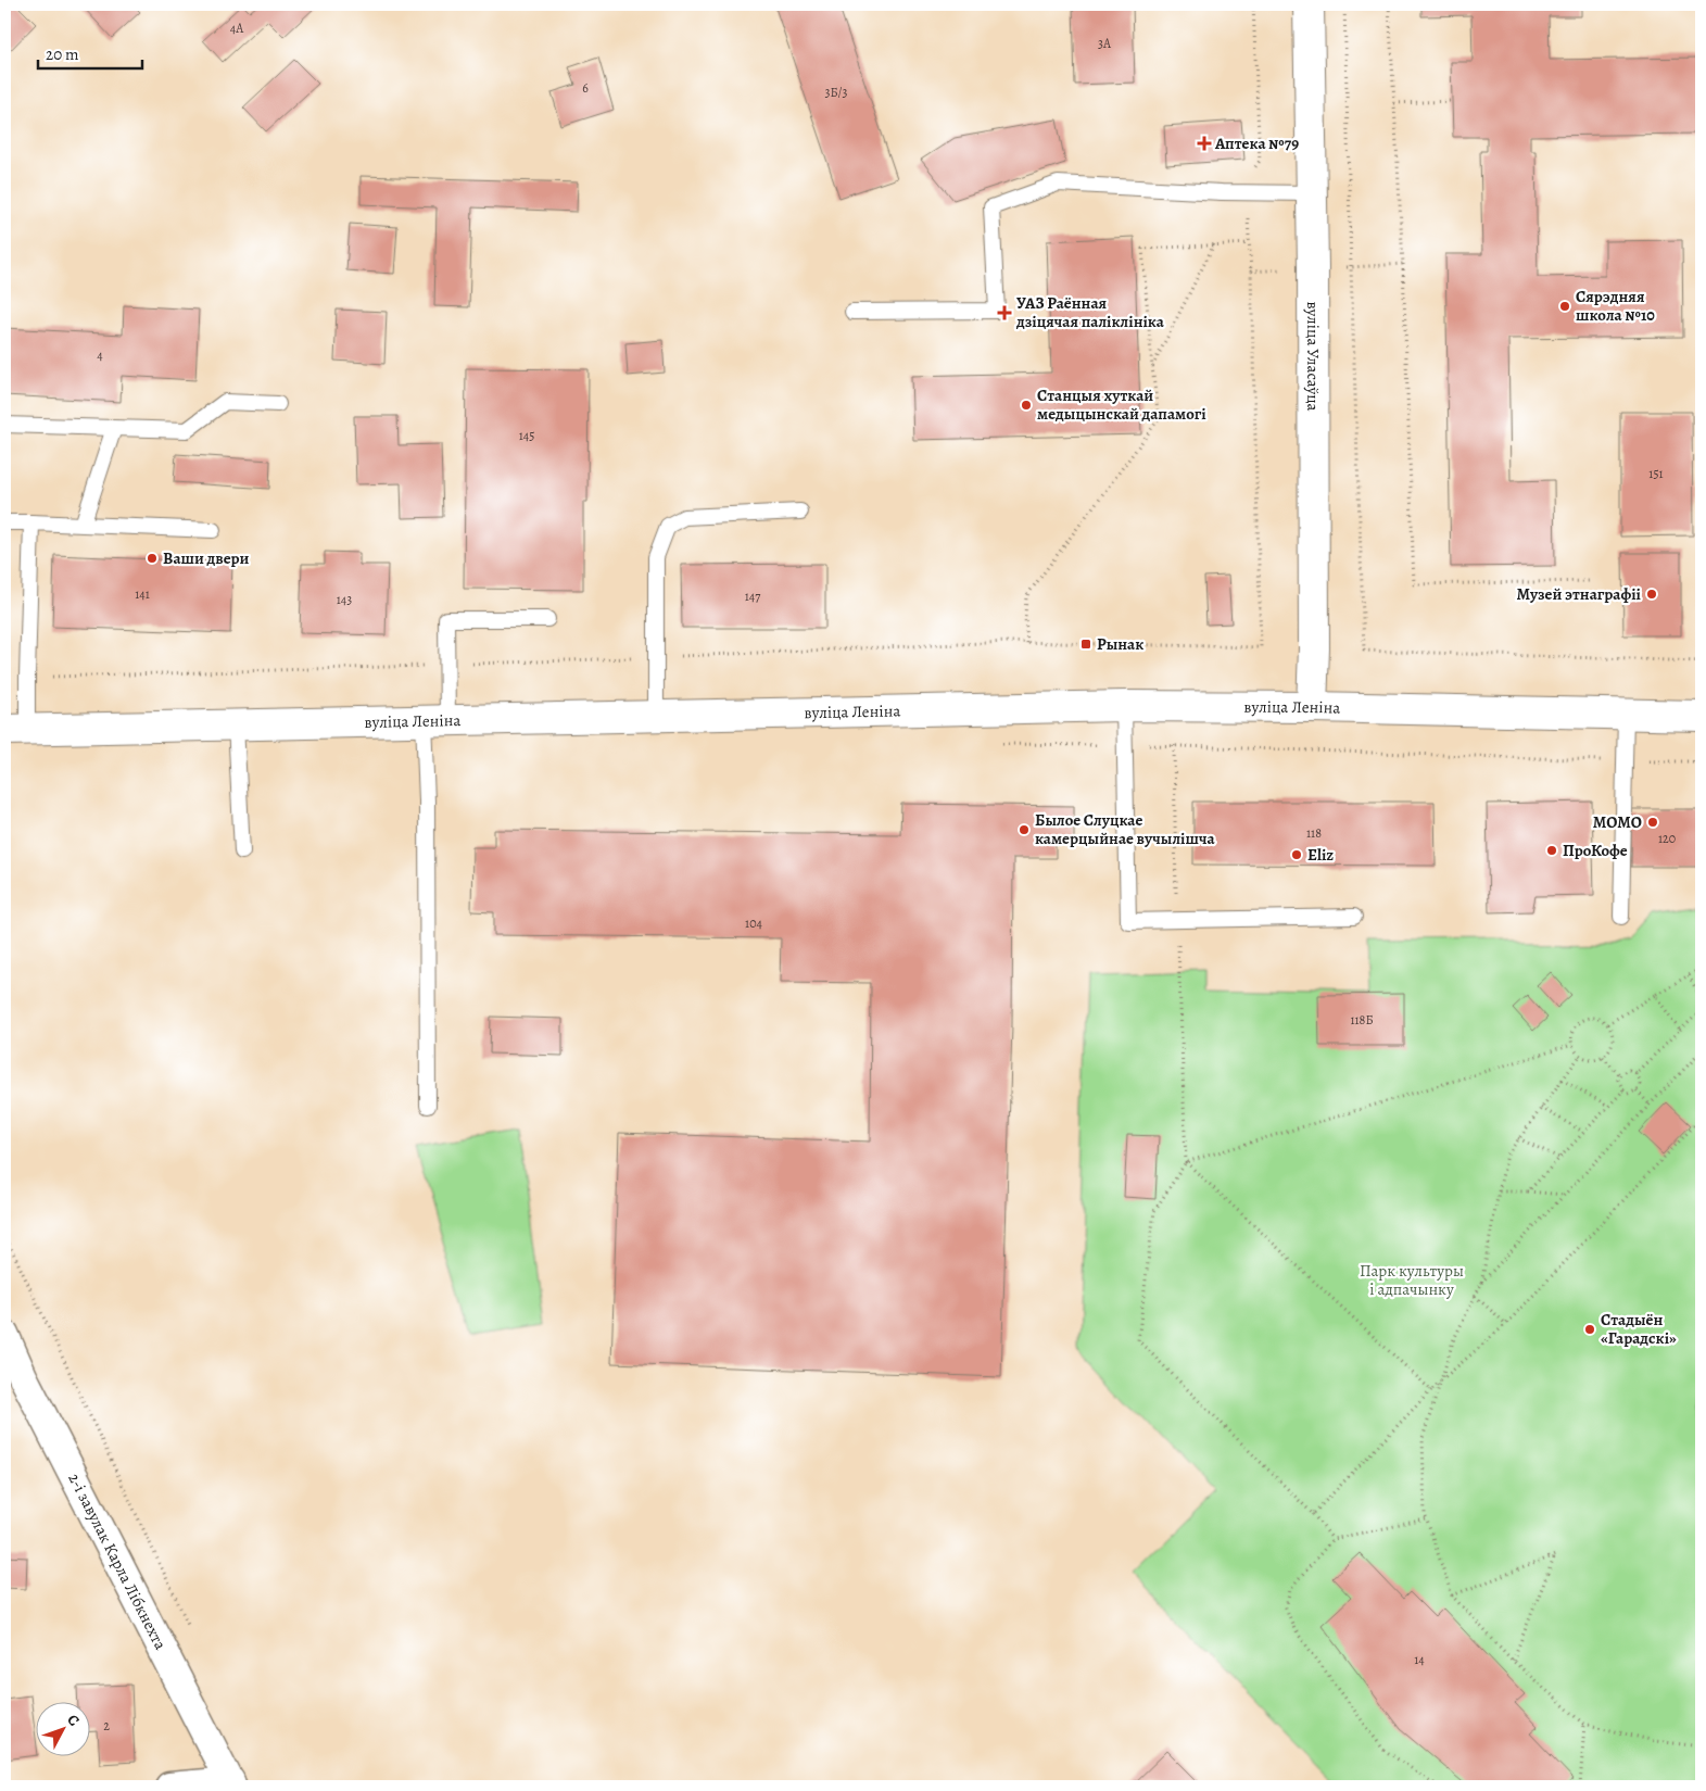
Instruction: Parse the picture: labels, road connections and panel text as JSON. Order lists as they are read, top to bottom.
{
  "streets": {
    "main road": ["вуліца Уласаўца", "вуліца Леніна"],
    "street": ["2-і завулак Карла Лібкнехта"]
  },
  "crossings": [
    ["вуліца Уласаўца", "вуліца Леніна"]
  ],
  "parks": ["Парк культуры і адпачынку"],
  "places": {
    "health": ["Аптека №79", "УАЗ Раённая дзіцячая паліклініка"],
    "other": [
      "Сярэдняя школа №10",
      "Станцыя хуткай медыцынскай дапамогі",
      "Ваши двери",
      "Музей этнаграфіі",
      "МОМО",
      "Былое Слуцкае камерцыйнае вучылішча",
      "ПроКофе",
      "Eliz",
      "Стадыён «Гарадскі»"
    ],
    "transit": ["Рынак"]
  },
  "house_numbers": [
    "4А",
    "3А",
    "6",
    "3Б/3",
    "4",
    "145",
    "151",
    "141",
    "147",
    "143",
    "118",
    "120",
    "104",
    "118Б",
    "14",
    "2"
  ],
  "scale_bar": "20 m",
  "north": "top right"
}
